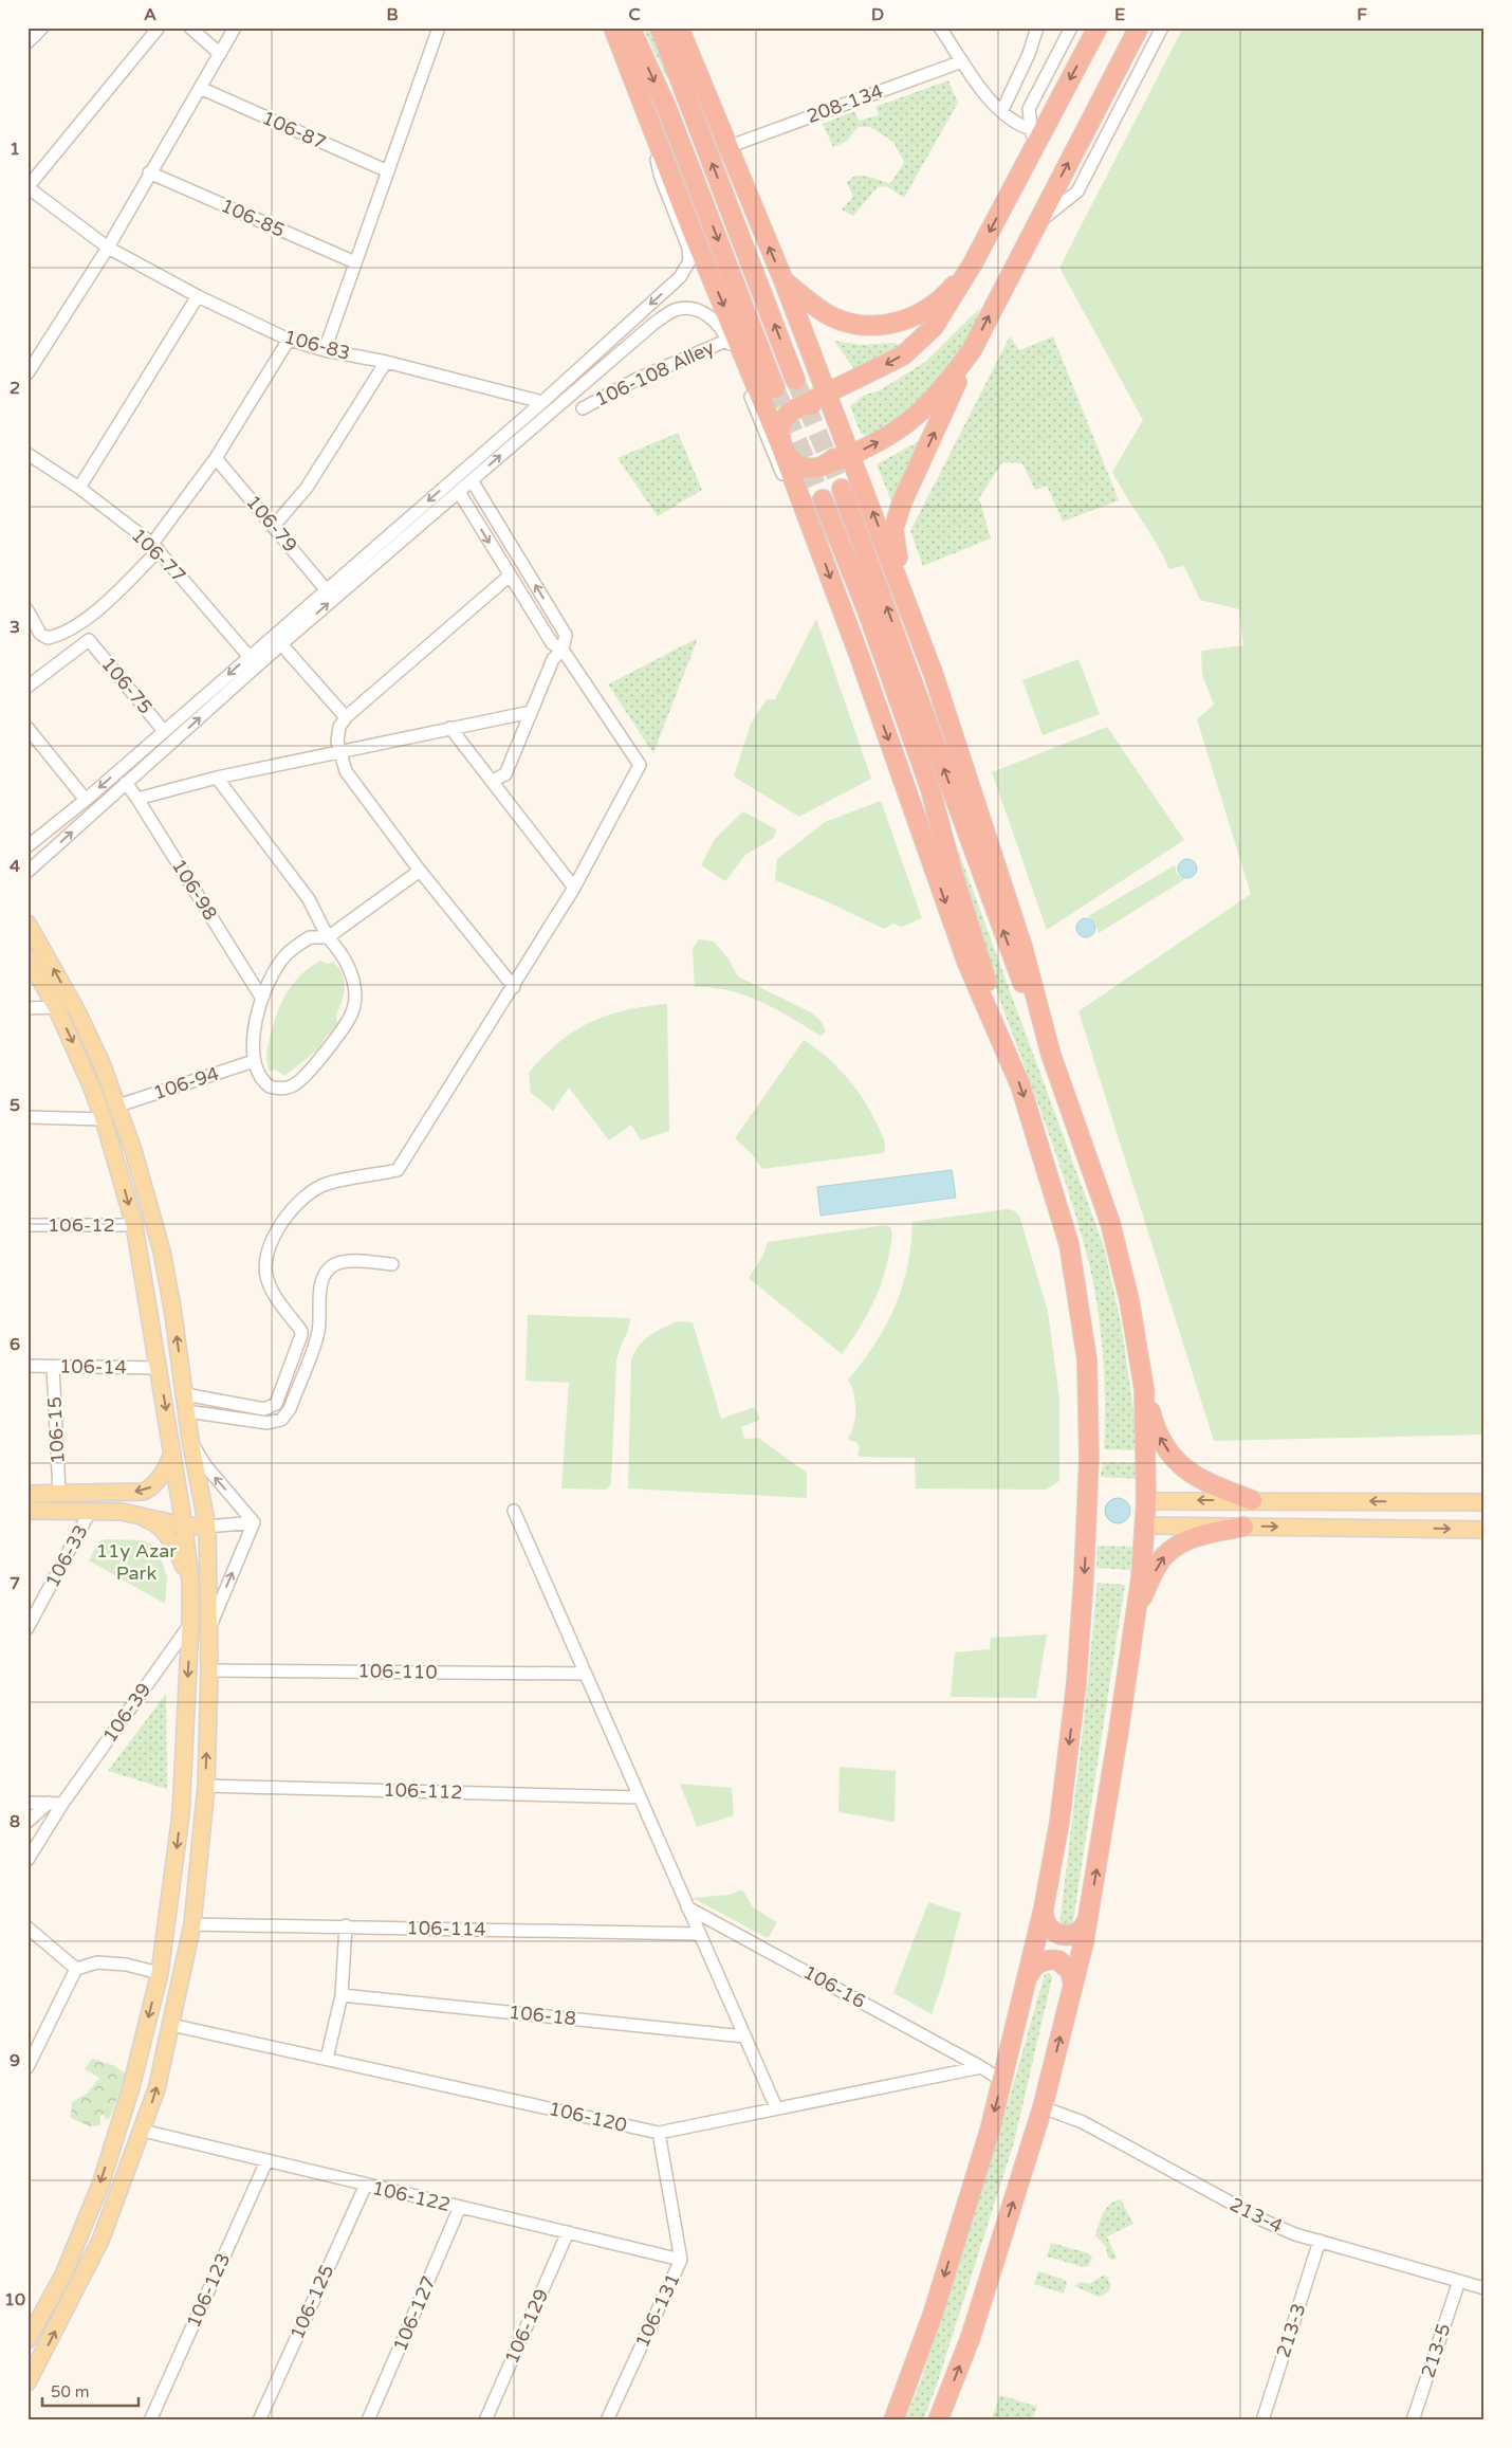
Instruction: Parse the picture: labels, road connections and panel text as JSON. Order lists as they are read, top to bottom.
{
  "streets": {
    "street": [
      "208-134",
      "106-87",
      "106-85",
      "106-83",
      "106-108 Alley",
      "106-79",
      "106-77",
      "106-75",
      "106-98",
      "106-94",
      "106-12",
      "106-14",
      "106-15",
      "106-33",
      "106-110",
      "106-39",
      "106-112",
      "106-114",
      "106-16",
      "106-18",
      "106-120",
      "106-122",
      "213-4",
      "106-123",
      "106-125",
      "106-131",
      "106-127",
      "106-129",
      "213-3",
      "213-5"
    ]
  },
  "crossings": [
    ["106-14", "106-15"],
    ["106-16", "106-120"],
    ["106-120", "106-131"],
    ["106-122", "106-123"],
    ["106-122", "106-125"],
    ["106-122", "106-131"],
    ["106-122", "106-127"],
    ["106-122", "106-129"],
    ["213-4", "213-3"],
    ["213-4", "213-5"]
  ],
  "parks": ["11y Azar Park"],
  "scale_bar": "50 m",
  "grid": {
    "columns": [
      "A",
      "B",
      "C",
      "D",
      "E",
      "F"
    ],
    "rows": [
      "1",
      "2",
      "3",
      "4",
      "5",
      "6",
      "7",
      "8",
      "9",
      "10"
    ]
  }
}
